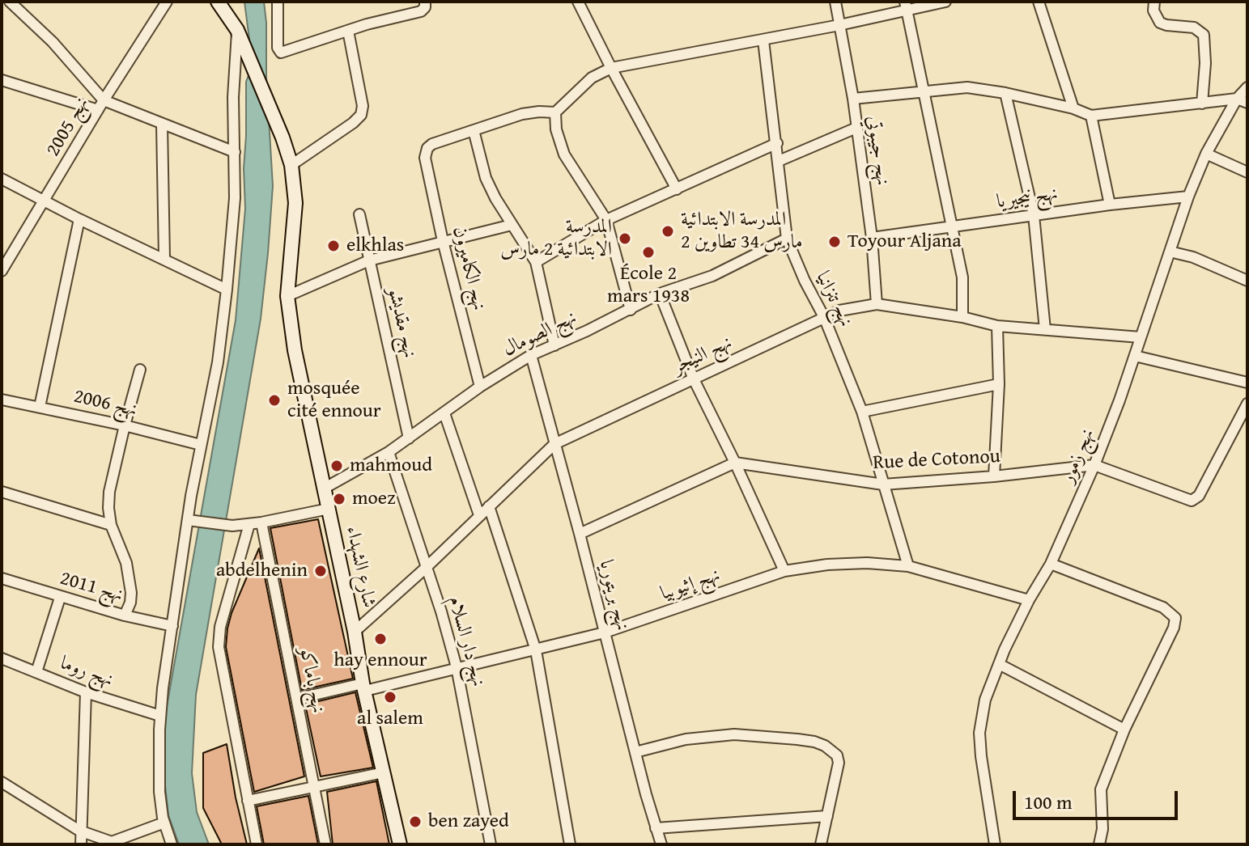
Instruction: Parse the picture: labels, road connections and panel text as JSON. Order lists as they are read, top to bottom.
{
  "streets": {
    "main road": ["شارع الشهداء"],
    "street": [
      "نهج 2005",
      "نهج جيبوتي",
      "نهج نيجيريا",
      "نهج الكاميرون",
      "نهج تنزانيا",
      "نهج مقديشو",
      "نهج الصومال",
      "نهج النيجر",
      "نهج 2006",
      "نهج زمور",
      "Rue de Cotonou",
      "نهج إثيوبيا",
      "نهج 2011",
      "نهج بريتوريا",
      "نهج دار السلام",
      "نهج روما",
      "نهج باماكو"
    ]
  },
  "crossings": [
    ["نهج جيبوتي", "نهج نيجيريا"],
    ["نهج جيبوتي", "نهج النيجر"],
    ["نهج نيجيريا", "نهج زمور"],
    ["نهج الكاميرون", "نهج الصومال"],
    ["نهج تنزانيا", "نهج الصومال"],
    ["نهج تنزانيا", "نهج النيجر"],
    ["نهج تنزانيا", "Rue de Cotonou"],
    ["نهج تنزانيا", "نهج إثيوبيا"],
    ["نهج مقديشو", "نهج الصومال"],
    ["نهج الصومال", "شارع الشهداء"],
    ["نهج الصومال", "نهج بريتوريا"],
    ["نهج الصومال", "نهج دار السلام"],
    ["نهج النيجر", "نهج زمور"],
    ["نهج النيجر", "شارع الشهداء"],
    ["نهج النيجر", "نهج بريتوريا"],
    ["نهج النيجر", "نهج دار السلام"],
    ["نهج زمور", "Rue de Cotonou"],
    ["نهج زمور", "نهج إثيوبيا"],
    ["شارع الشهداء", "نهج إثيوبيا"],
    ["نهج إثيوبيا", "نهج بريتوريا"],
    ["نهج إثيوبيا", "نهج دار السلام"],
    ["نهج إثيوبيا", "نهج باماكو"]
  ],
  "places": [
    "المدرسة الابتدائية 2 مارس 34 تطاوين",
    "المدرسة الابتدائية 2 مارس",
    "Toyour Aljana",
    "elkhlas",
    "École 2 mars 1938",
    "mosquée cité ennour",
    "mahmoud",
    "moez",
    "abdelhenin",
    "hay ennour",
    "al salem",
    "ben zayed"
  ],
  "scale_bar": "100 m"
}
